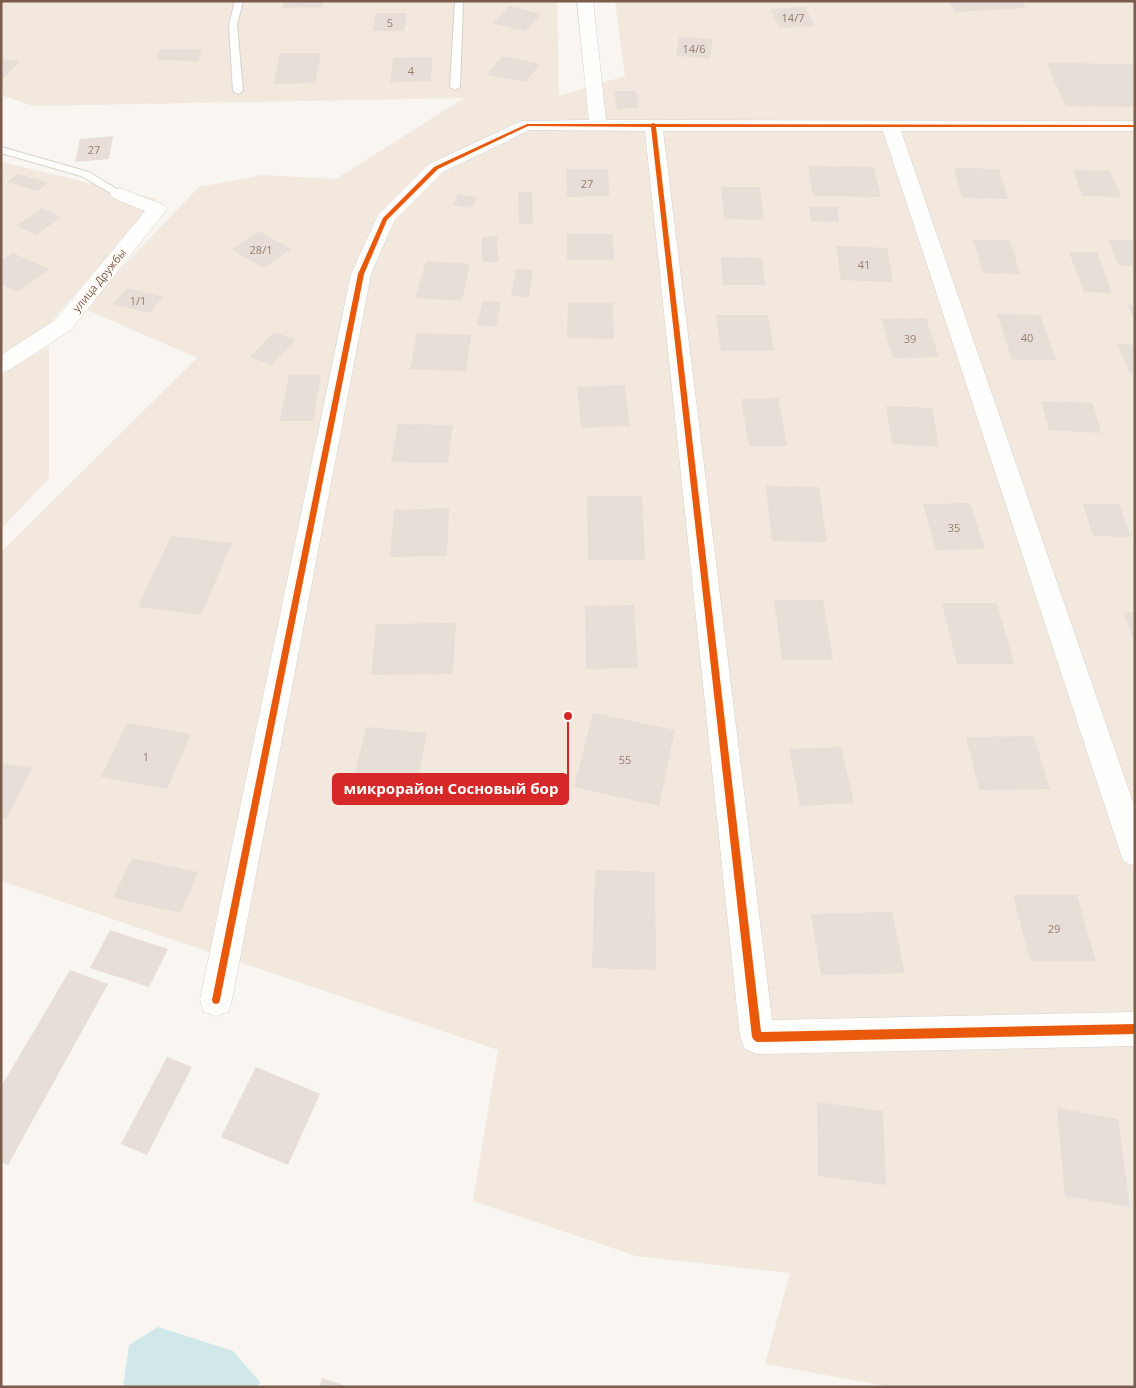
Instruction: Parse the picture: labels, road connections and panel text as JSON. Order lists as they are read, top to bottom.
{
  "streets": {
    "street": ["улица Дружбы"]
  },
  "places": ["микрорайон Сосновый бор"],
  "house_numbers": [
    "14/7",
    "5",
    "14/6",
    "4",
    "27",
    "27",
    "28/1",
    "41",
    "1/1",
    "40",
    "39",
    "35",
    "1",
    "55",
    "29"
  ]
}
